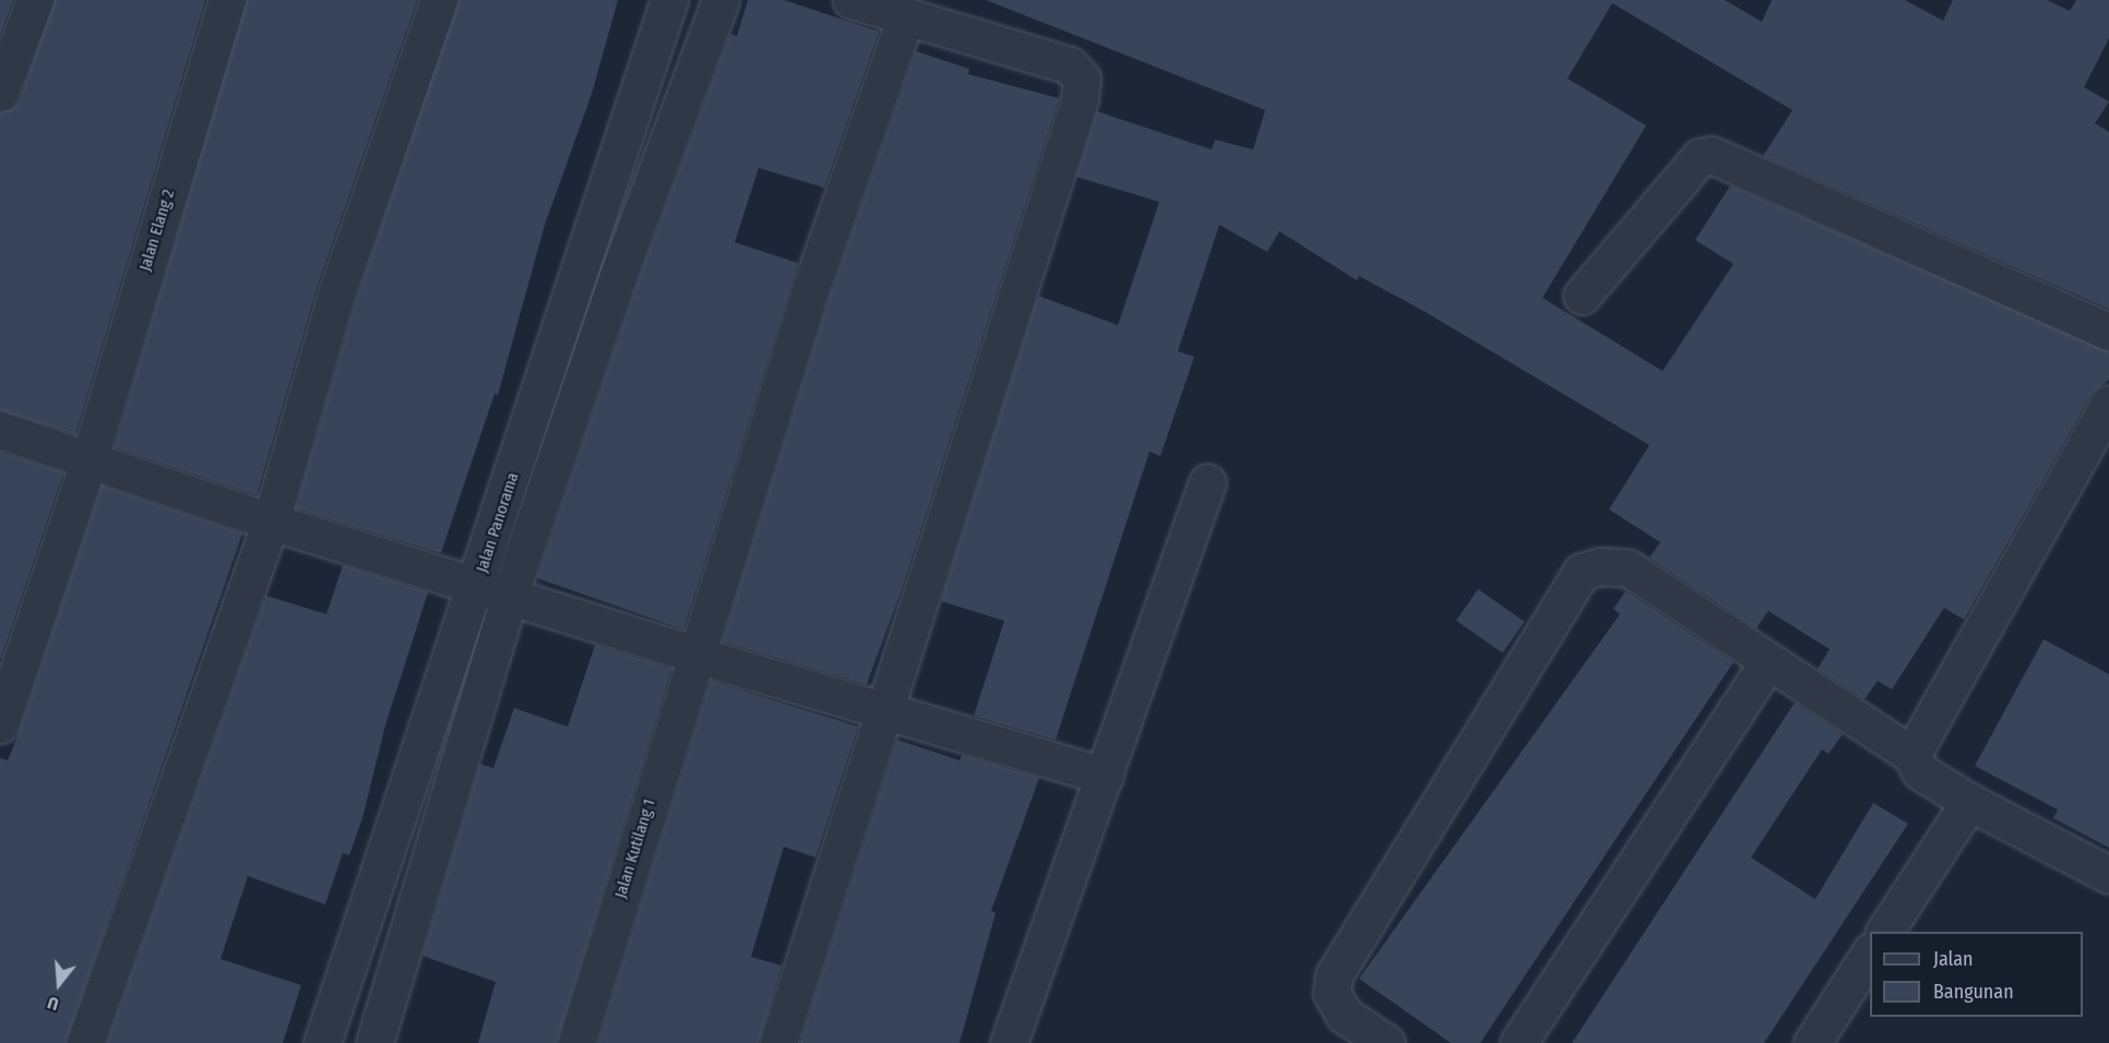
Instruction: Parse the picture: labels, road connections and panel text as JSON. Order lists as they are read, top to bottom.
{
  "streets": {
    "street": ["Jalan Elang 2", "Jalan Panorama", "Jalan Kutilang 1"]
  },
  "legend": ["Jalan", "Bangunan"],
  "north": "bottom"
}
